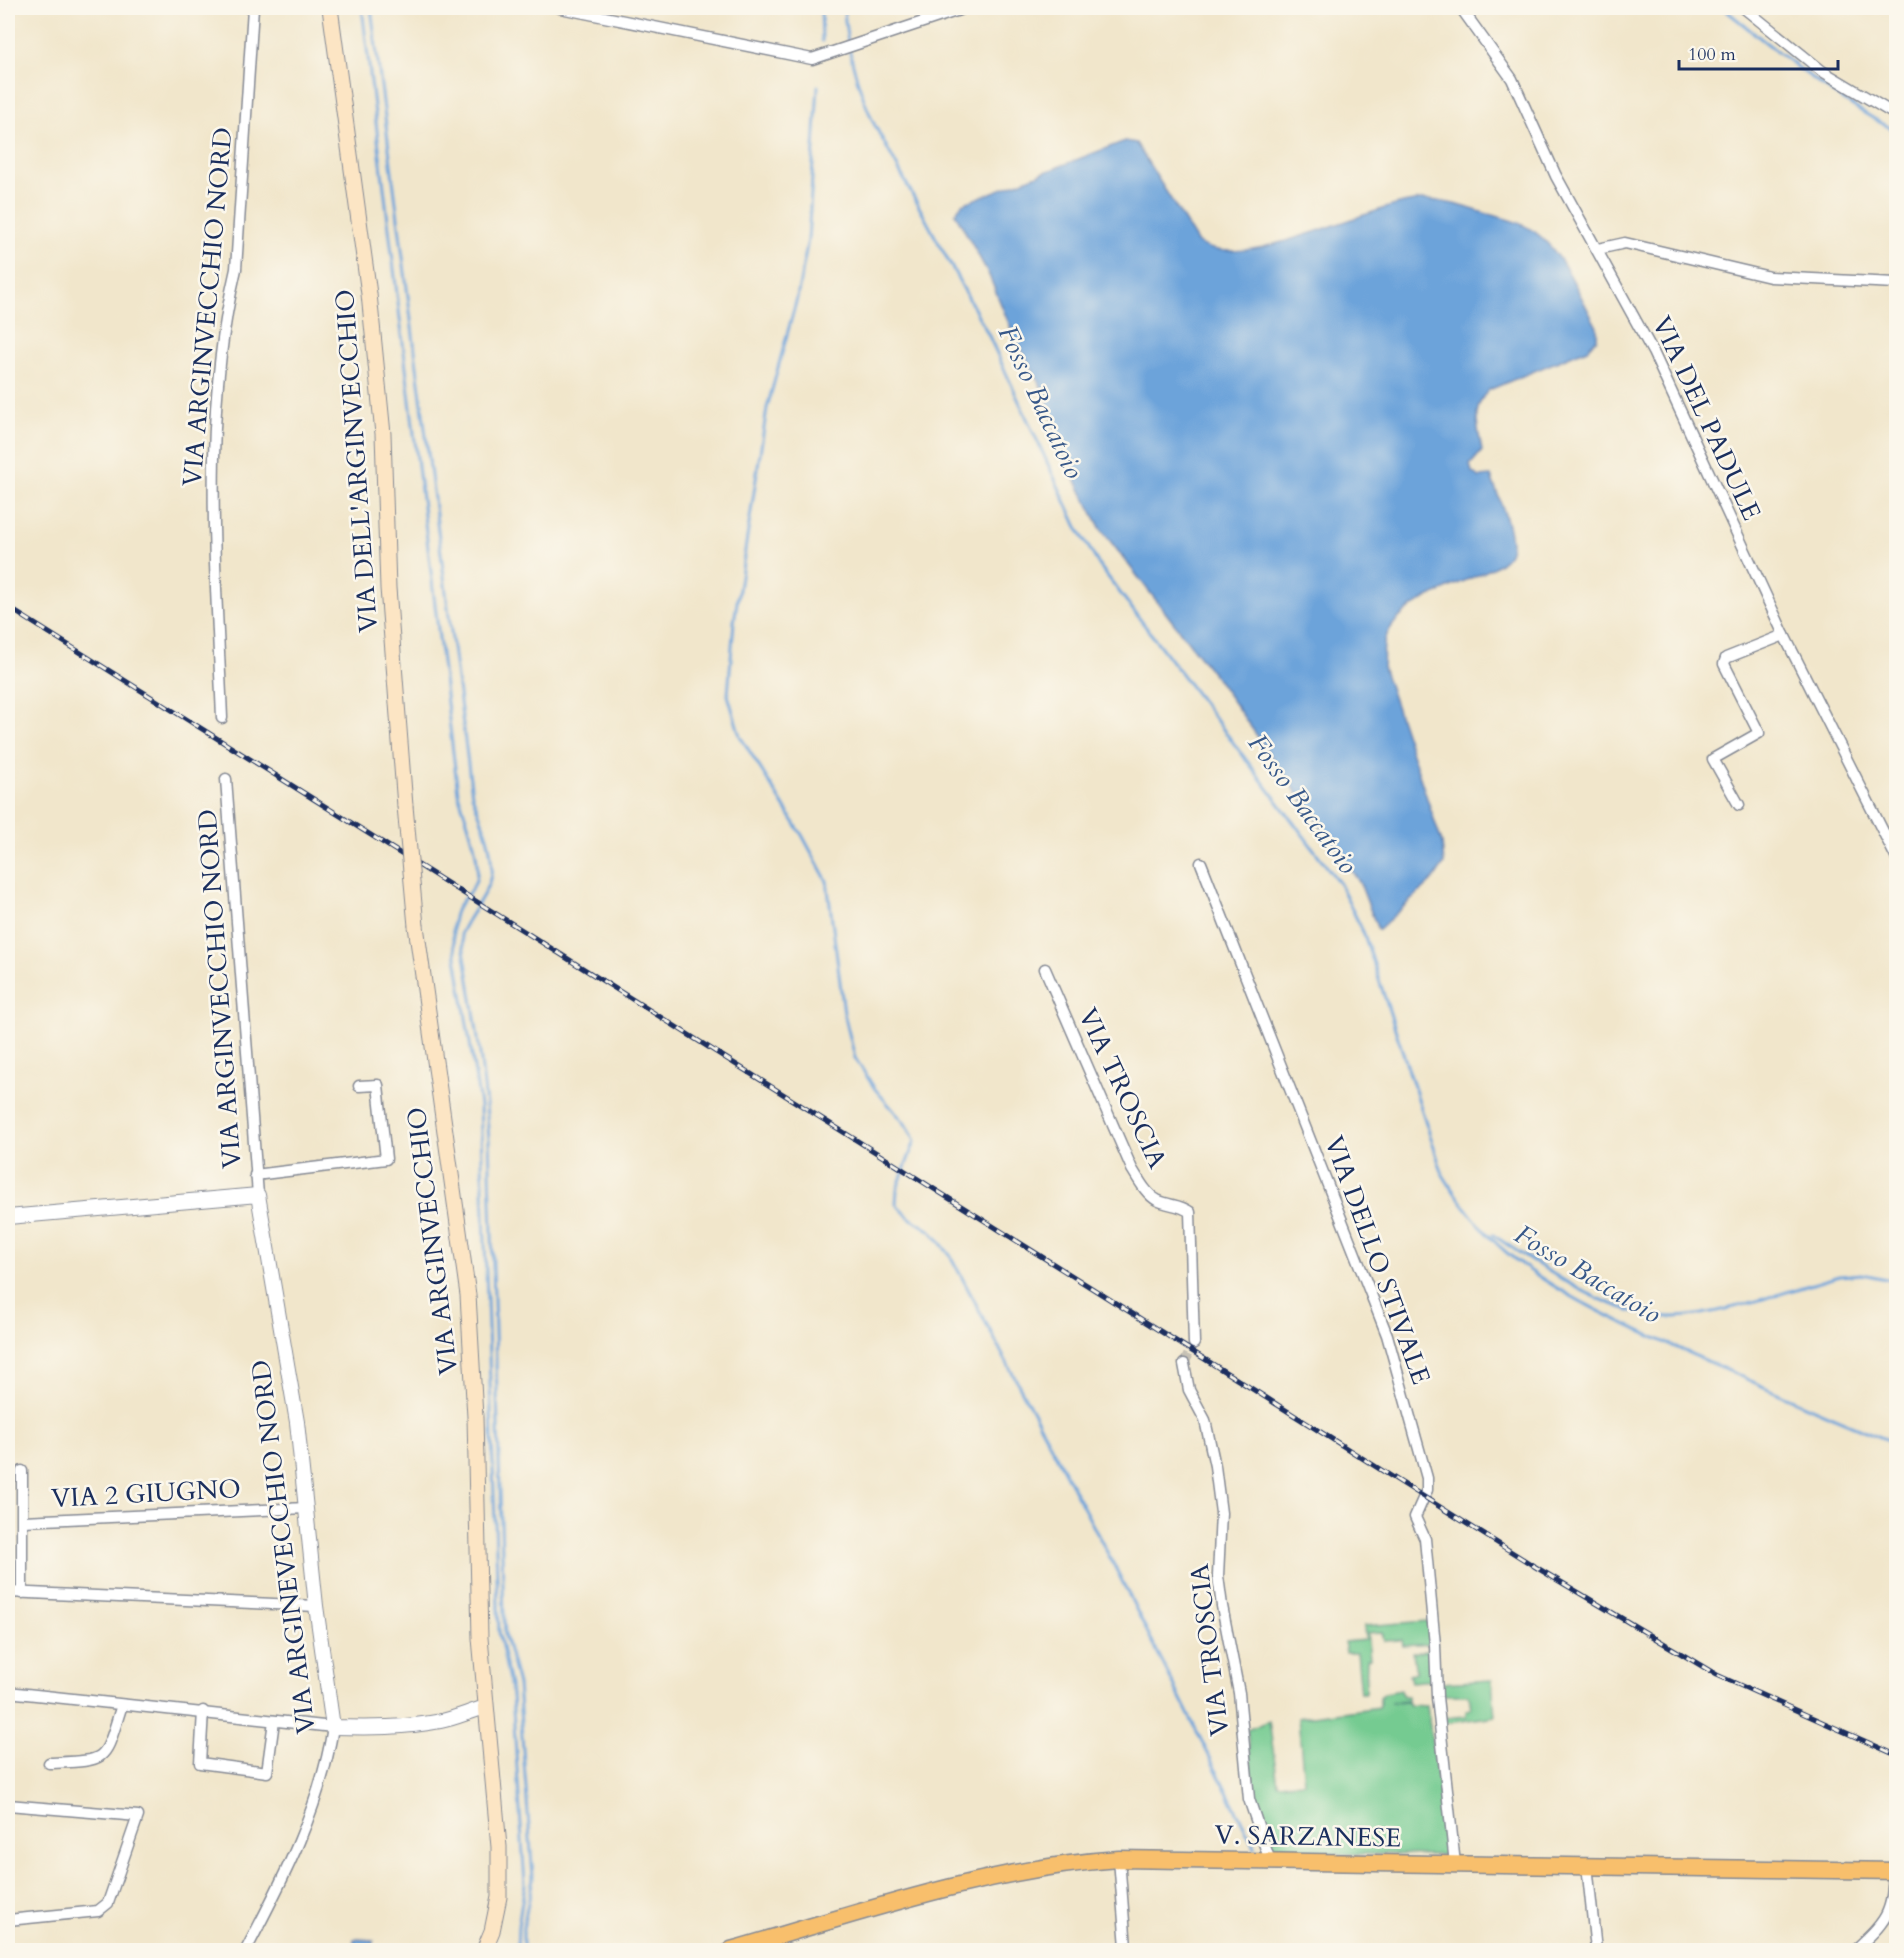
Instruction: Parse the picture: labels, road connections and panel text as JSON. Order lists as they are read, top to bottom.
{
  "streets": {
    "main road": ["VIA DELL'ARGINVECCHIO", "VIA ARGINVECCHIO", "V. SARZANESE"],
    "street": [
      "VIA ARGINVECCHIO NORD",
      "VIA DEL PADULE",
      "VIA TROSCIA",
      "VIA DELLO STIVALE",
      "VIA 2 GIUGNO",
      "VIA ARGINEVECCHIO NORD"
    ]
  },
  "crossings": [
    ["VIA ARGINVECCHIO NORD", "VIA ARGINEVECCHIO NORD"],
    ["VIA DELL'ARGINVECCHIO", "VIA ARGINVECCHIO"],
    ["VIA TROSCIA", "V. SARZANESE"],
    ["VIA DELLO STIVALE", "V. SARZANESE"],
    ["VIA 2 GIUGNO", "VIA ARGINEVECCHIO NORD"]
  ],
  "water": ["Fosso Baccatoio"],
  "scale_bar": "100 m"
}
